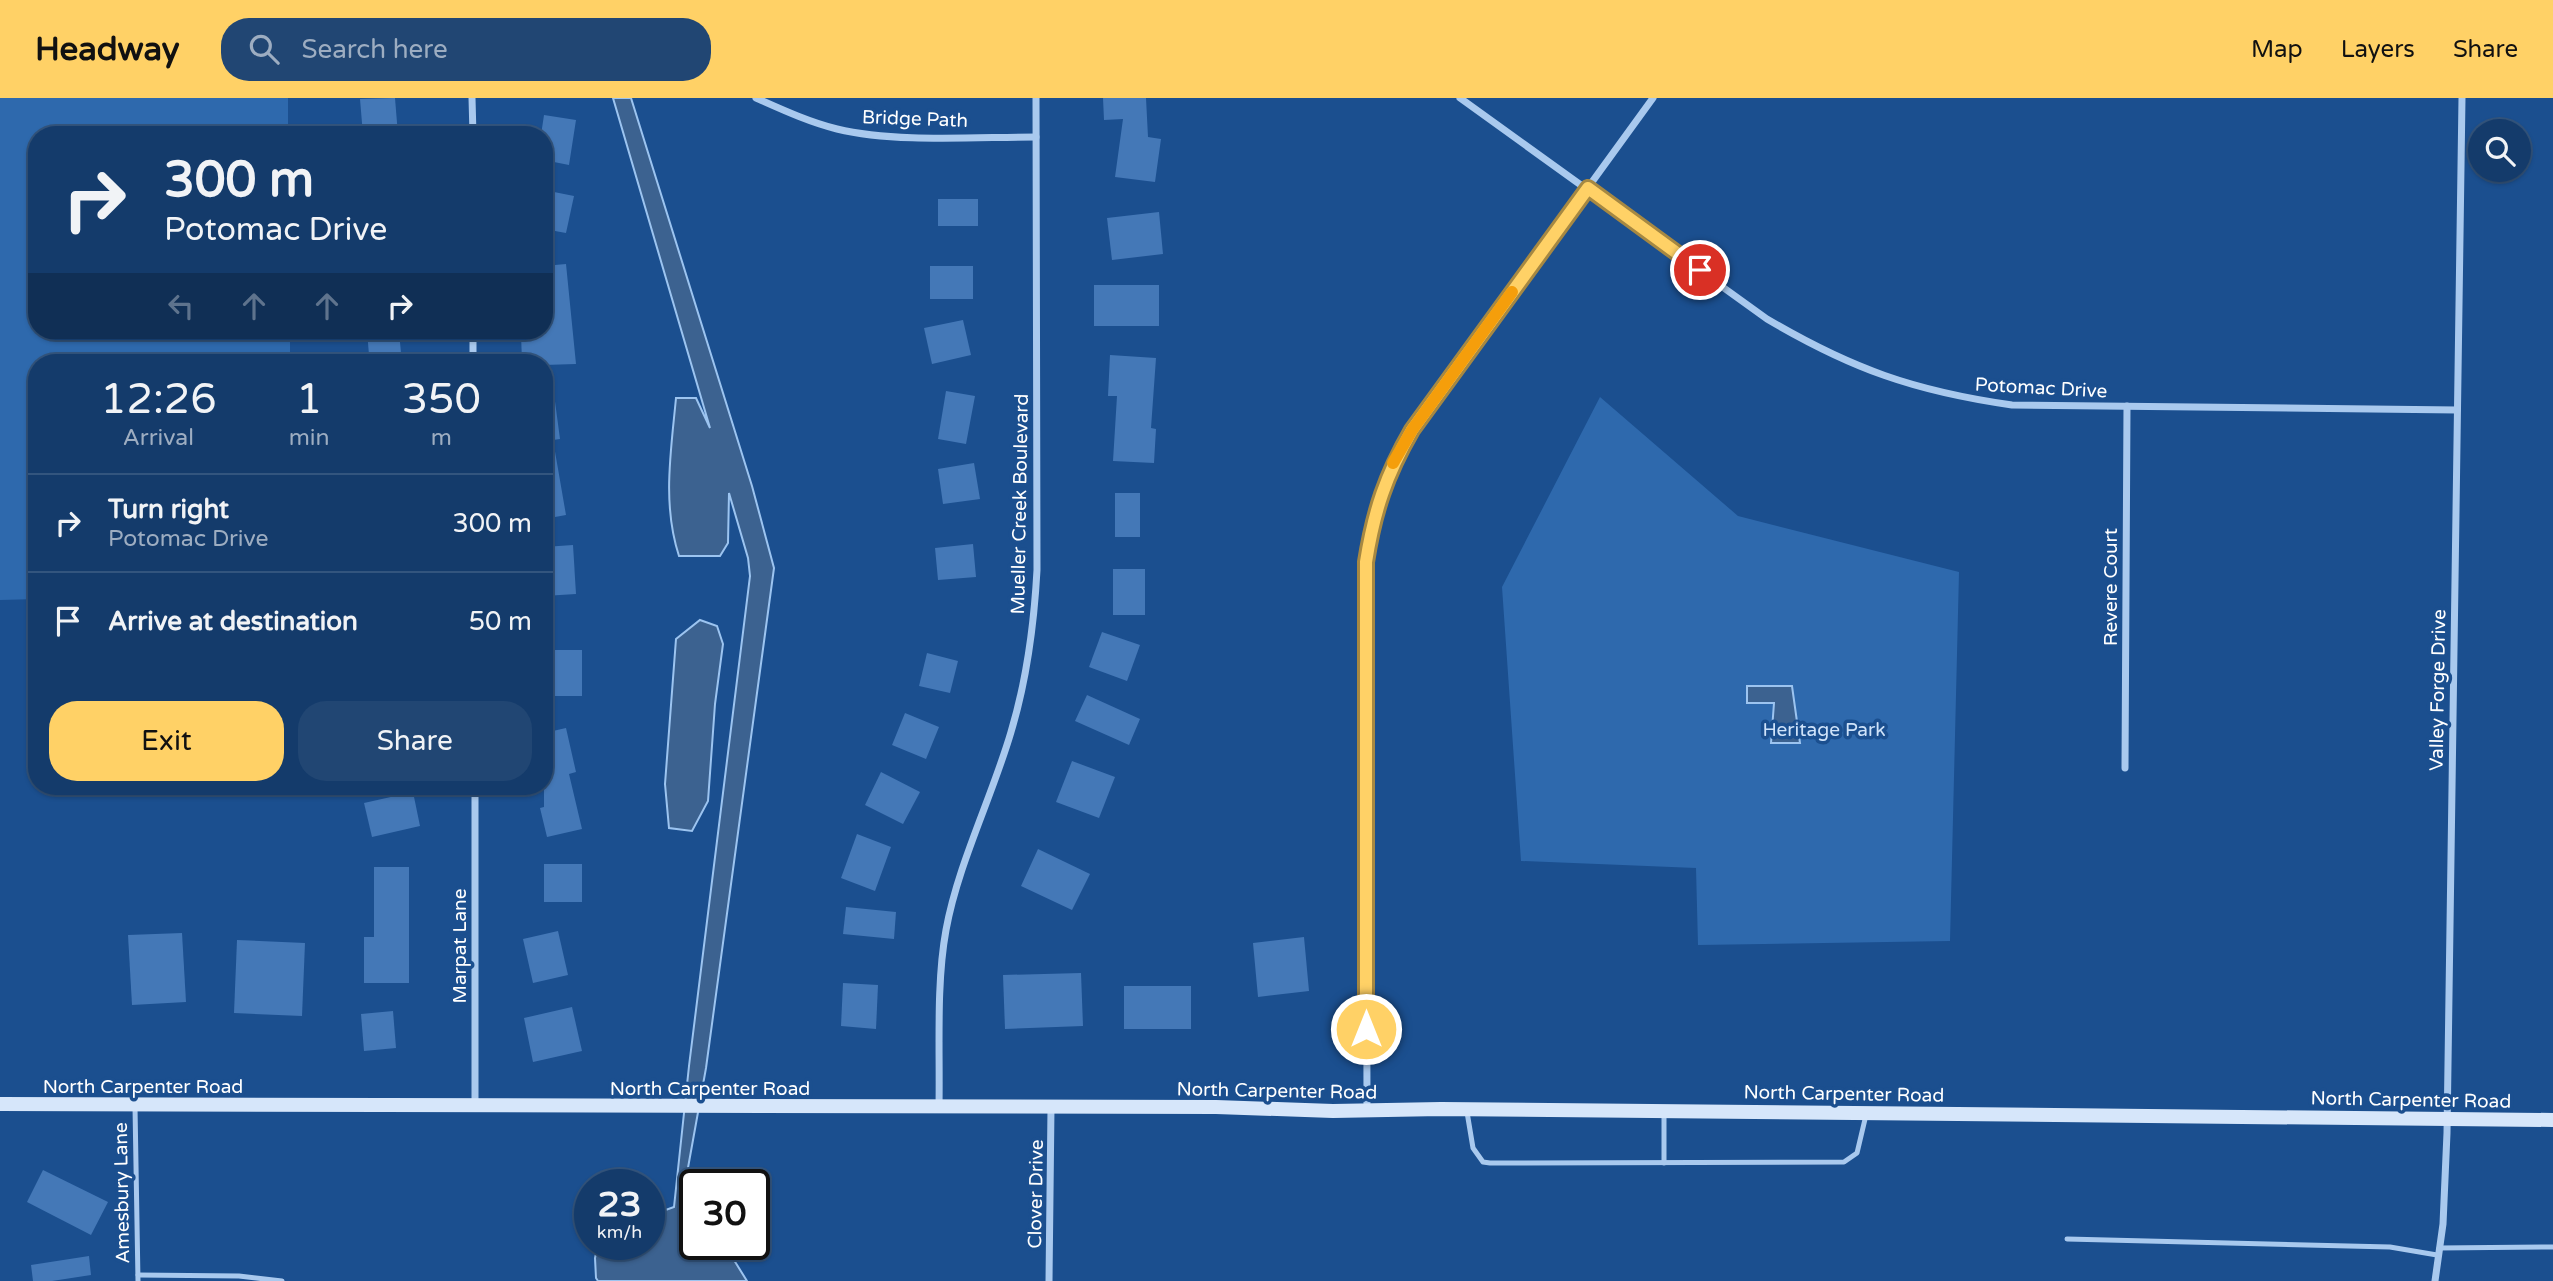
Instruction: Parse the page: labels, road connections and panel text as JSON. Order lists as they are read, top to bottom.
{
  "streets": {
    "street": [
      "Bridge Path",
      "Potomac Drive",
      "Mueller Creek Boulevard",
      "Revere Court",
      "Valley Forge Drive",
      "Marpat Lane",
      "North Carpenter Road",
      "Clover Drive"
    ],
    "lane": ["Amesbury Lane"]
  },
  "crossings": [
    ["Bridge Path", "Mueller Creek Boulevard"],
    ["Potomac Drive", "Revere Court"],
    ["Potomac Drive", "Valley Forge Drive"],
    ["Mueller Creek Boulevard", "North Carpenter Road"],
    ["Valley Forge Drive", "North Carpenter Road"],
    ["Marpat Lane", "North Carpenter Road"],
    ["North Carpenter Road", "Amesbury Lane"],
    ["North Carpenter Road", "Clover Drive"]
  ],
  "parks": ["Heritage Park"],
  "page": {
    "header": "Headway",
    "search": "Search here",
    "nav": ["Map", "Layers", "Share"],
    "turn": ["300 m", "Potomac Drive"],
    "eta": [
      "12:26",
      "Arrival",
      "1",
      "min",
      "350",
      "m"
    ],
    "list": [
      {
        "name": "Turn right",
        "note": "Potomac Drive",
        "value": "300 m"
      },
      {
        "name": "Arrive at destination",
        "value": "50 m"
      }
    ],
    "buttons": ["Exit", "Share"],
    "speed": "23 km/h",
    "limit": "30"
  }
}
